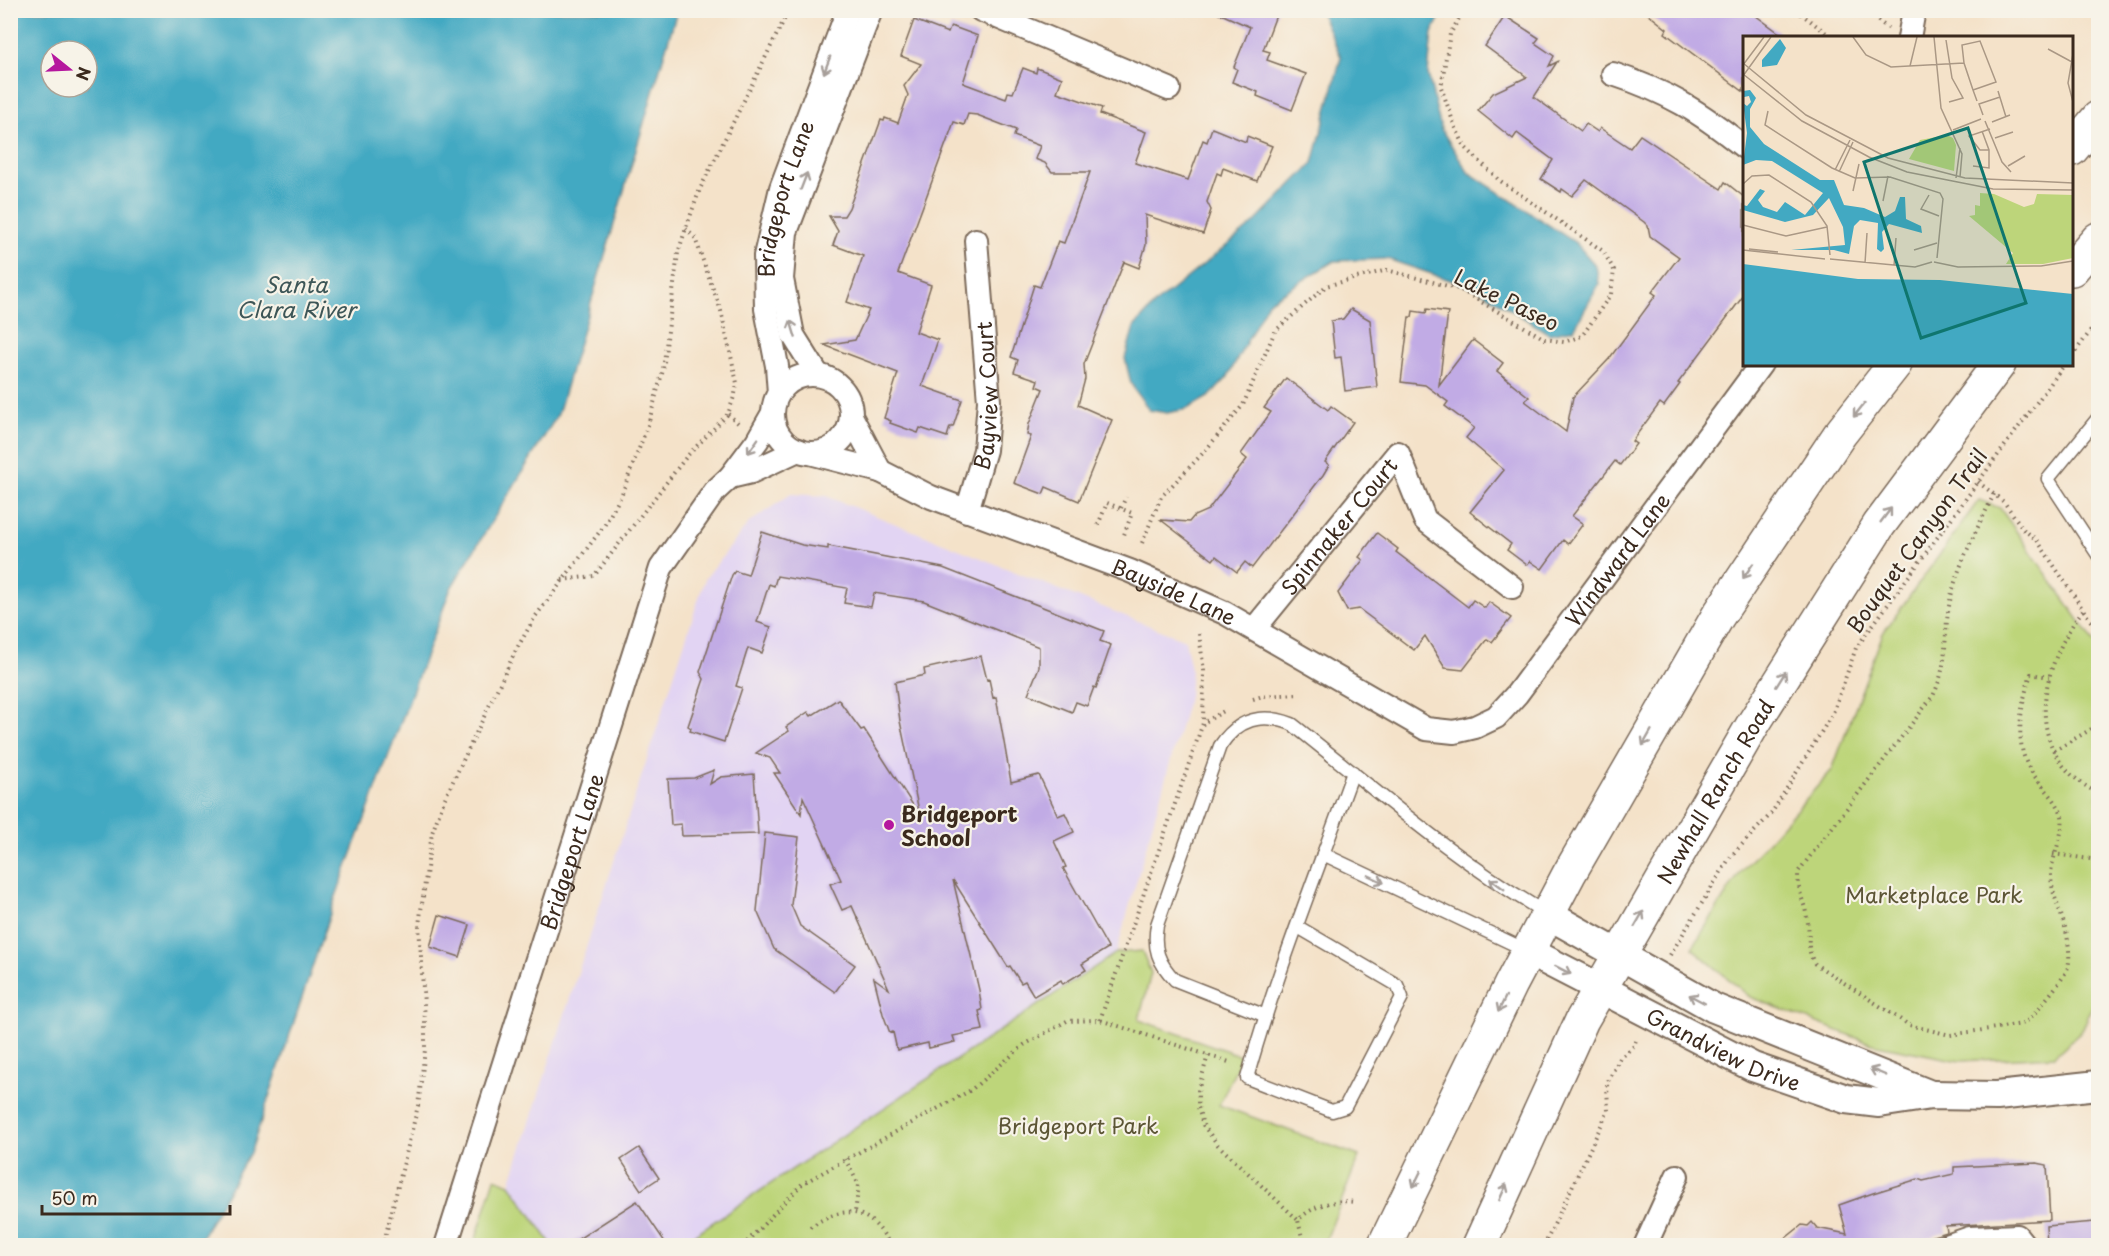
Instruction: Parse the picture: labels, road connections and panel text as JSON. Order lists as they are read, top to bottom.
{
  "streets": {
    "main road": ["Newhall Ranch Road"],
    "street": [
      "Bridgeport Lane",
      "Bayview Court",
      "Spinnaker Court",
      "Windward Lane",
      "Bayside Lane",
      "Grandview Drive"
    ],
    "path": ["Lake Paseo", "Bouquet Canyon Trail"]
  },
  "crossings": [
    ["Bridgeport Lane", "Bayside Lane"],
    ["Bayview Court", "Bayside Lane"],
    ["Spinnaker Court", "Bayside Lane"],
    ["Bouquet Canyon Trail", "Grandview Drive"],
    ["Windward Lane", "Bayside Lane"],
    ["Newhall Ranch Road", "Grandview Drive"]
  ],
  "water": ["Santa Clara River"],
  "parks": ["Marketplace Park", "Bridgeport Park"],
  "places": ["Bridgeport School"],
  "scale_bar": "50 m",
  "north": "right"
}
